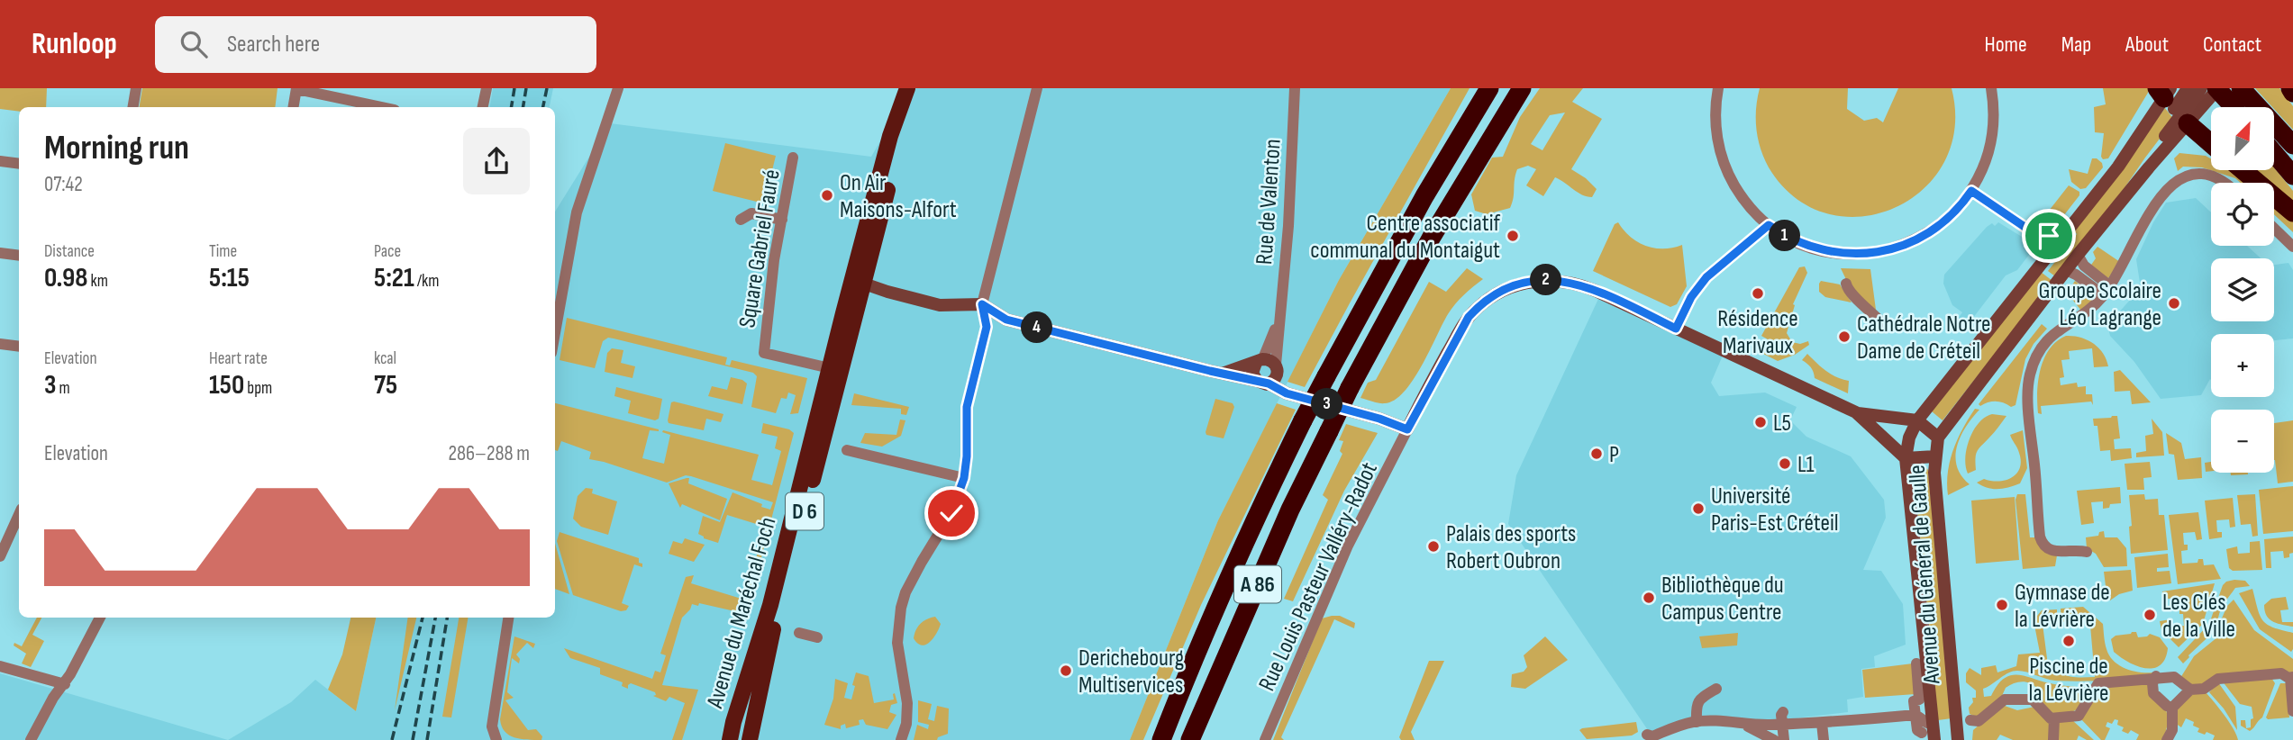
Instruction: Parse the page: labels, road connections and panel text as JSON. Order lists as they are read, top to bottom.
{
  "streets": {
    "highway": ["A 86"],
    "main road": ["D 6", "Avenue du Général de Gaulle", "Avenue du Maréchal Foch"],
    "street": ["Rue de Valenton", "Square Gabriel Fauré", "Rue Louis Pasteur Valléry-Radot"]
  },
  "crossings": [
    ["Square Gabriel Fauré", "Avenue du Maréchal Foch"],
    ["D 6", "Avenue du Maréchal Foch"]
  ],
  "places": [
    "On Air Maisons-Alfort",
    "Centre associatif communal du Montaigut",
    "Résidence Marivaux",
    "Groupe Scolaire Léo Lagrange",
    "Cathédrale Notre Dame de Créteil",
    "L5",
    "P",
    "L1",
    "Université Paris-Est Créteil",
    "Palais des sports Robert Oubron",
    "Bibliothèque du Campus Centre",
    "Gymnase de la Lévrière",
    "Les Clés de la Ville",
    "Piscine de la Lévrière",
    "Derichebourg Multiservices"
  ],
  "north": "top right",
  "page": {
    "header": "Runloop",
    "search": "Search here",
    "nav": [
      "Home",
      "Map",
      "About",
      "Contact"
    ],
    "map_buttons": ["+", "−"],
    "heading": ["Morning run", "07:42"],
    "stats": [
      ["Distance", "0.98 km"],
      ["Time", "5:15"],
      ["Pace", "5:21 /km"],
      ["Elevation", "3 m"],
      ["Heart rate", "150 bpm"],
      ["kcal", "75"]
    ],
    "pins": [
      "1",
      "2",
      "4",
      "3"
    ],
    "chart": ["Elevation", "286–288 m"]
  }
}
